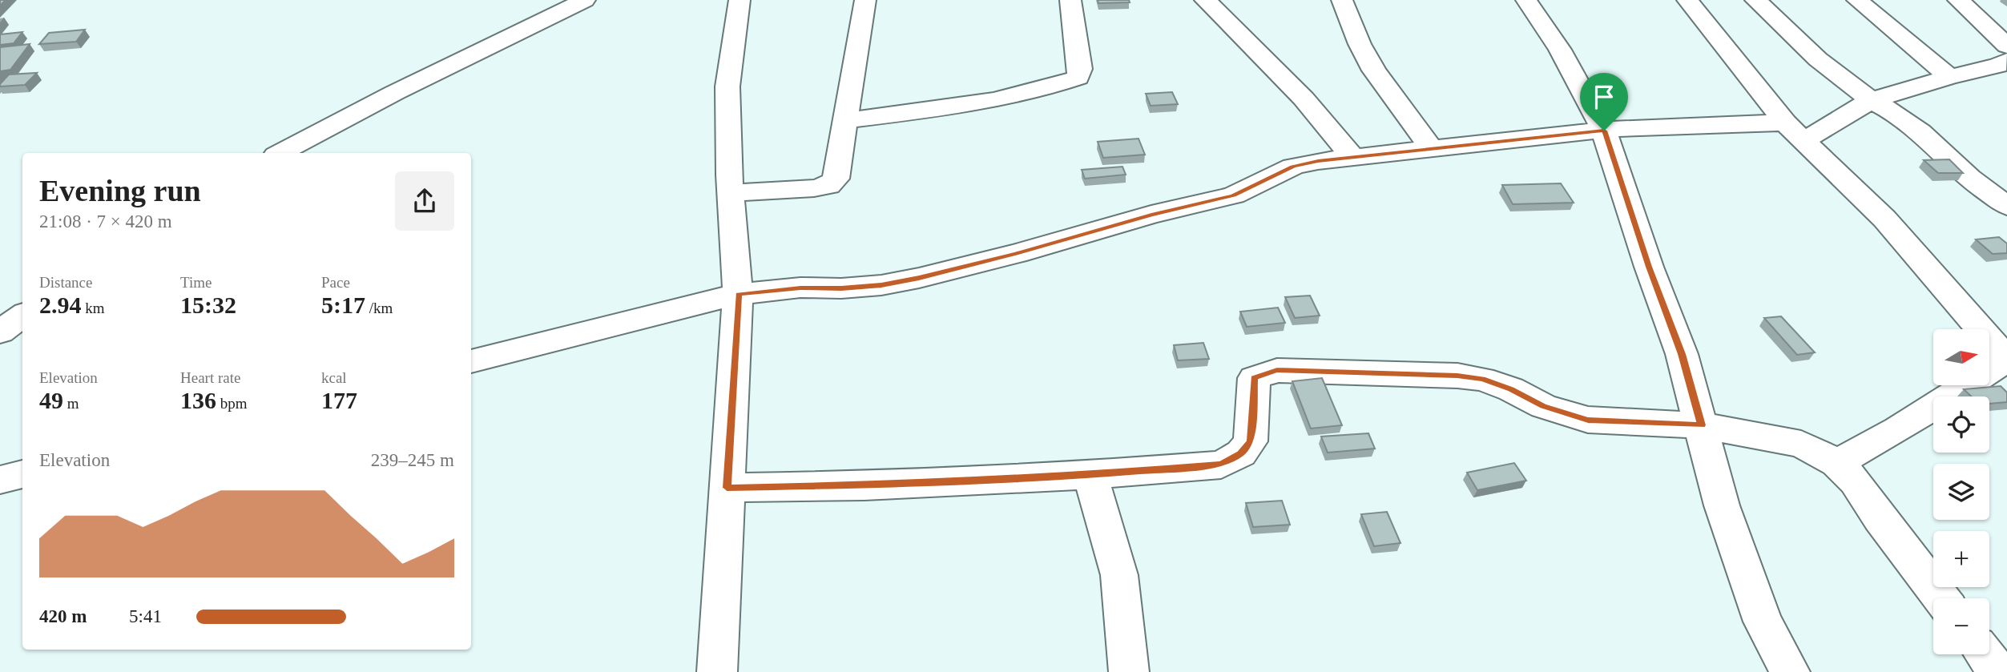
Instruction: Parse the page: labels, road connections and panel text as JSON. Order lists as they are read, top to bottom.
{
  "north": "right",
  "page": {
    "heading": ["Evening run", "21:08 · 7 × 420 m"],
    "stats": [
      ["Distance", "2.94 km"],
      ["Time", "15:32"],
      ["Pace", "5:17 /km"],
      ["Elevation", "49 m"],
      ["Heart rate", "136 bpm"],
      ["kcal", "177"]
    ],
    "map_buttons": ["+", "−"],
    "chart": ["Elevation", "239–245 m"],
    "list": [
      {
        "name": "420 m",
        "note": "5:41"
      }
    ]
  }
}
